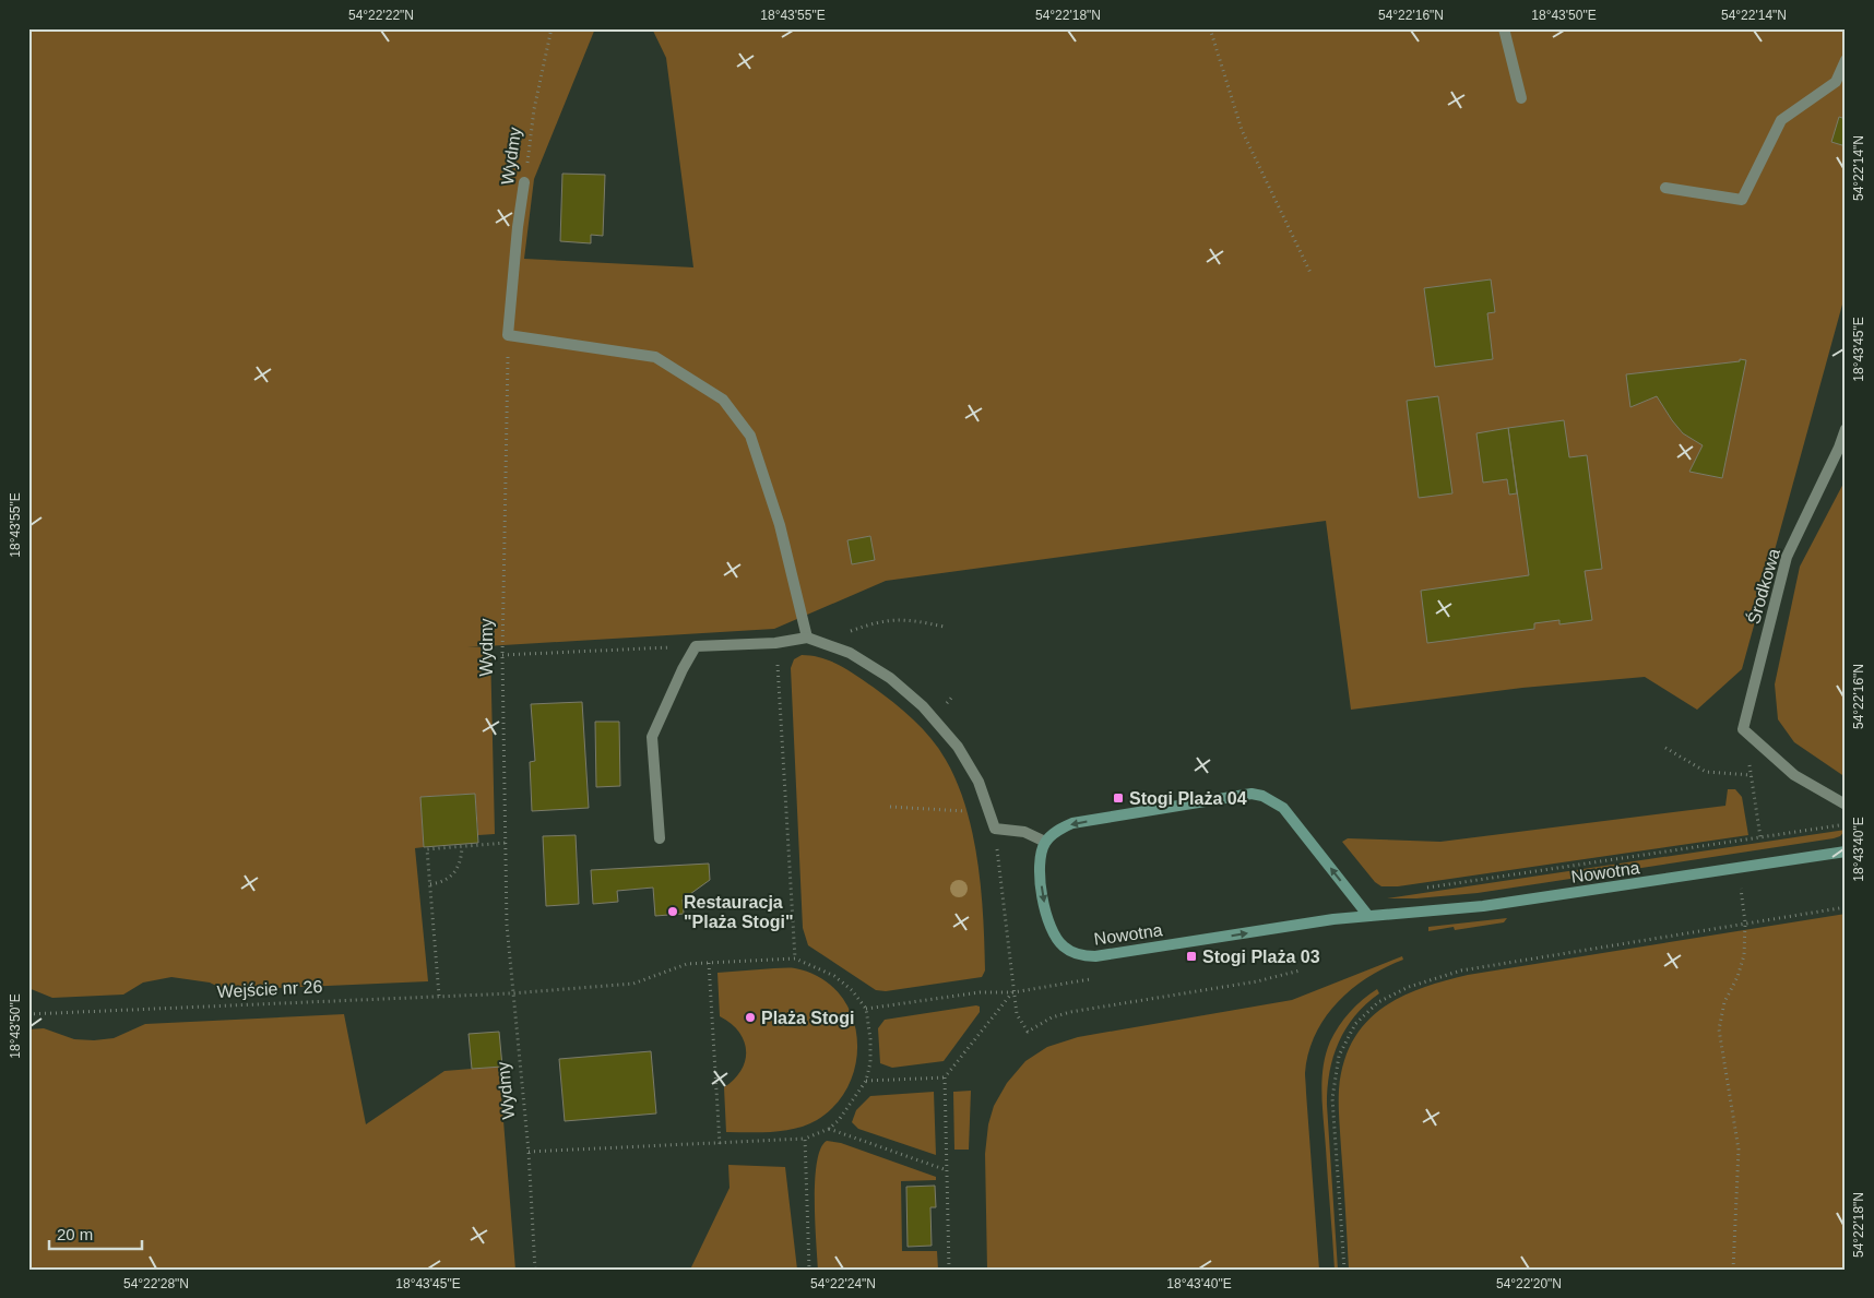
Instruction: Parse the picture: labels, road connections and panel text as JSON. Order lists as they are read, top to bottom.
{
  "streets": {
    "street": ["Wydmy", "Środkowa", "Nowotna"],
    "path": ["Wejście nr 26"]
  },
  "crossings": [
    ["Wydmy", "Wejście nr 26"]
  ],
  "places": {
    "transit": ["Stogi Plaża 04", "Stogi Plaża 03"],
    "other": ["Restauracja \"Plaża Stogi\"", "Plaża Stogi"]
  },
  "scale_bar": "20 m",
  "coordinates": [
    "54°22'22\"N",
    "18°43'55\"E",
    "54°22'18\"N",
    "54°22'16\"N",
    "18°43'50\"E",
    "54°22'14\"N",
    "18°43'45\"E",
    "18°43'40\"E",
    "54°22'28\"N",
    "54°22'24\"N",
    "54°22'20\"N"
  ]
}
